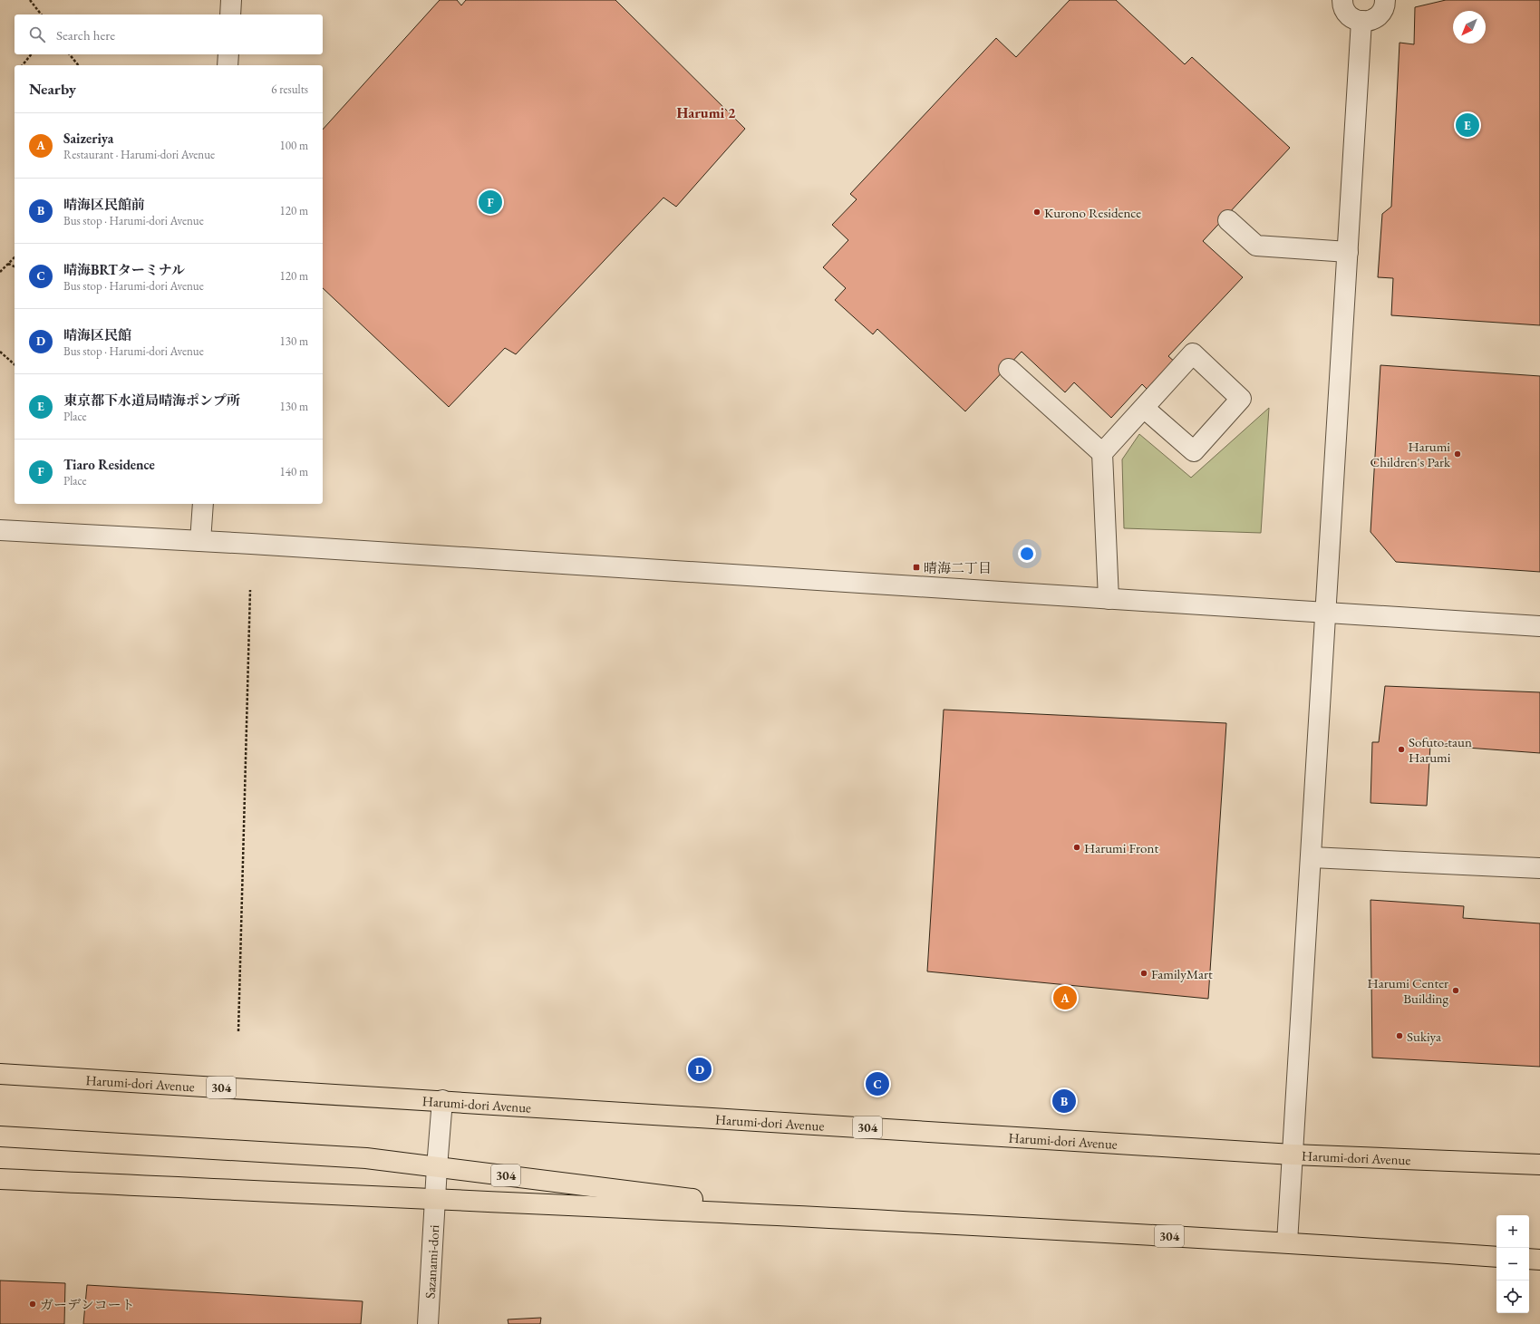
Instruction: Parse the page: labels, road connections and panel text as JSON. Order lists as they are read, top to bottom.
{
  "streets": {
    "main road": ["Harumi-dori Avenue", "304"],
    "street": ["Sazanami-dori"]
  },
  "crossings": [
    ["Harumi-dori Avenue", "Sazanami-dori"],
    ["304", "Sazanami-dori"]
  ],
  "districts": ["Harumi 2"],
  "places": {
    "other": [
      "Kurono Residence",
      "Harumi Children's Park",
      "Sofuto-taun Harumi",
      "Harumi Front",
      "FamilyMart",
      "Harumi Center Building",
      "Sukiya",
      "ガーデンコート"
    ],
    "transit": ["晴海二丁目"]
  },
  "north": "bottom left",
  "page": {
    "search": "Search here",
    "heading": ["Nearby", "6 results"],
    "pins": [
      "E",
      "F",
      "A",
      "D",
      "C",
      "B"
    ],
    "list": [
      {
        "mark": "A",
        "name": "Saizeriya",
        "note": "Restaurant · Harumi-dori Avenue",
        "value": "100 m"
      },
      {
        "mark": "B",
        "name": "晴海区民館前",
        "note": "Bus stop · Harumi-dori Avenue",
        "value": "120 m"
      },
      {
        "mark": "C",
        "name": "晴海BRTターミナル",
        "note": "Bus stop · Harumi-dori Avenue",
        "value": "120 m"
      },
      {
        "mark": "D",
        "name": "晴海区民館",
        "note": "Bus stop · Harumi-dori Avenue",
        "value": "130 m"
      },
      {
        "mark": "E",
        "name": "東京都下水道局晴海ポンプ所",
        "note": "Place",
        "value": "130 m"
      },
      {
        "mark": "F",
        "name": "Tiaro Residence",
        "note": "Place",
        "value": "140 m"
      }
    ],
    "map_buttons": ["+", "−"]
  }
}
